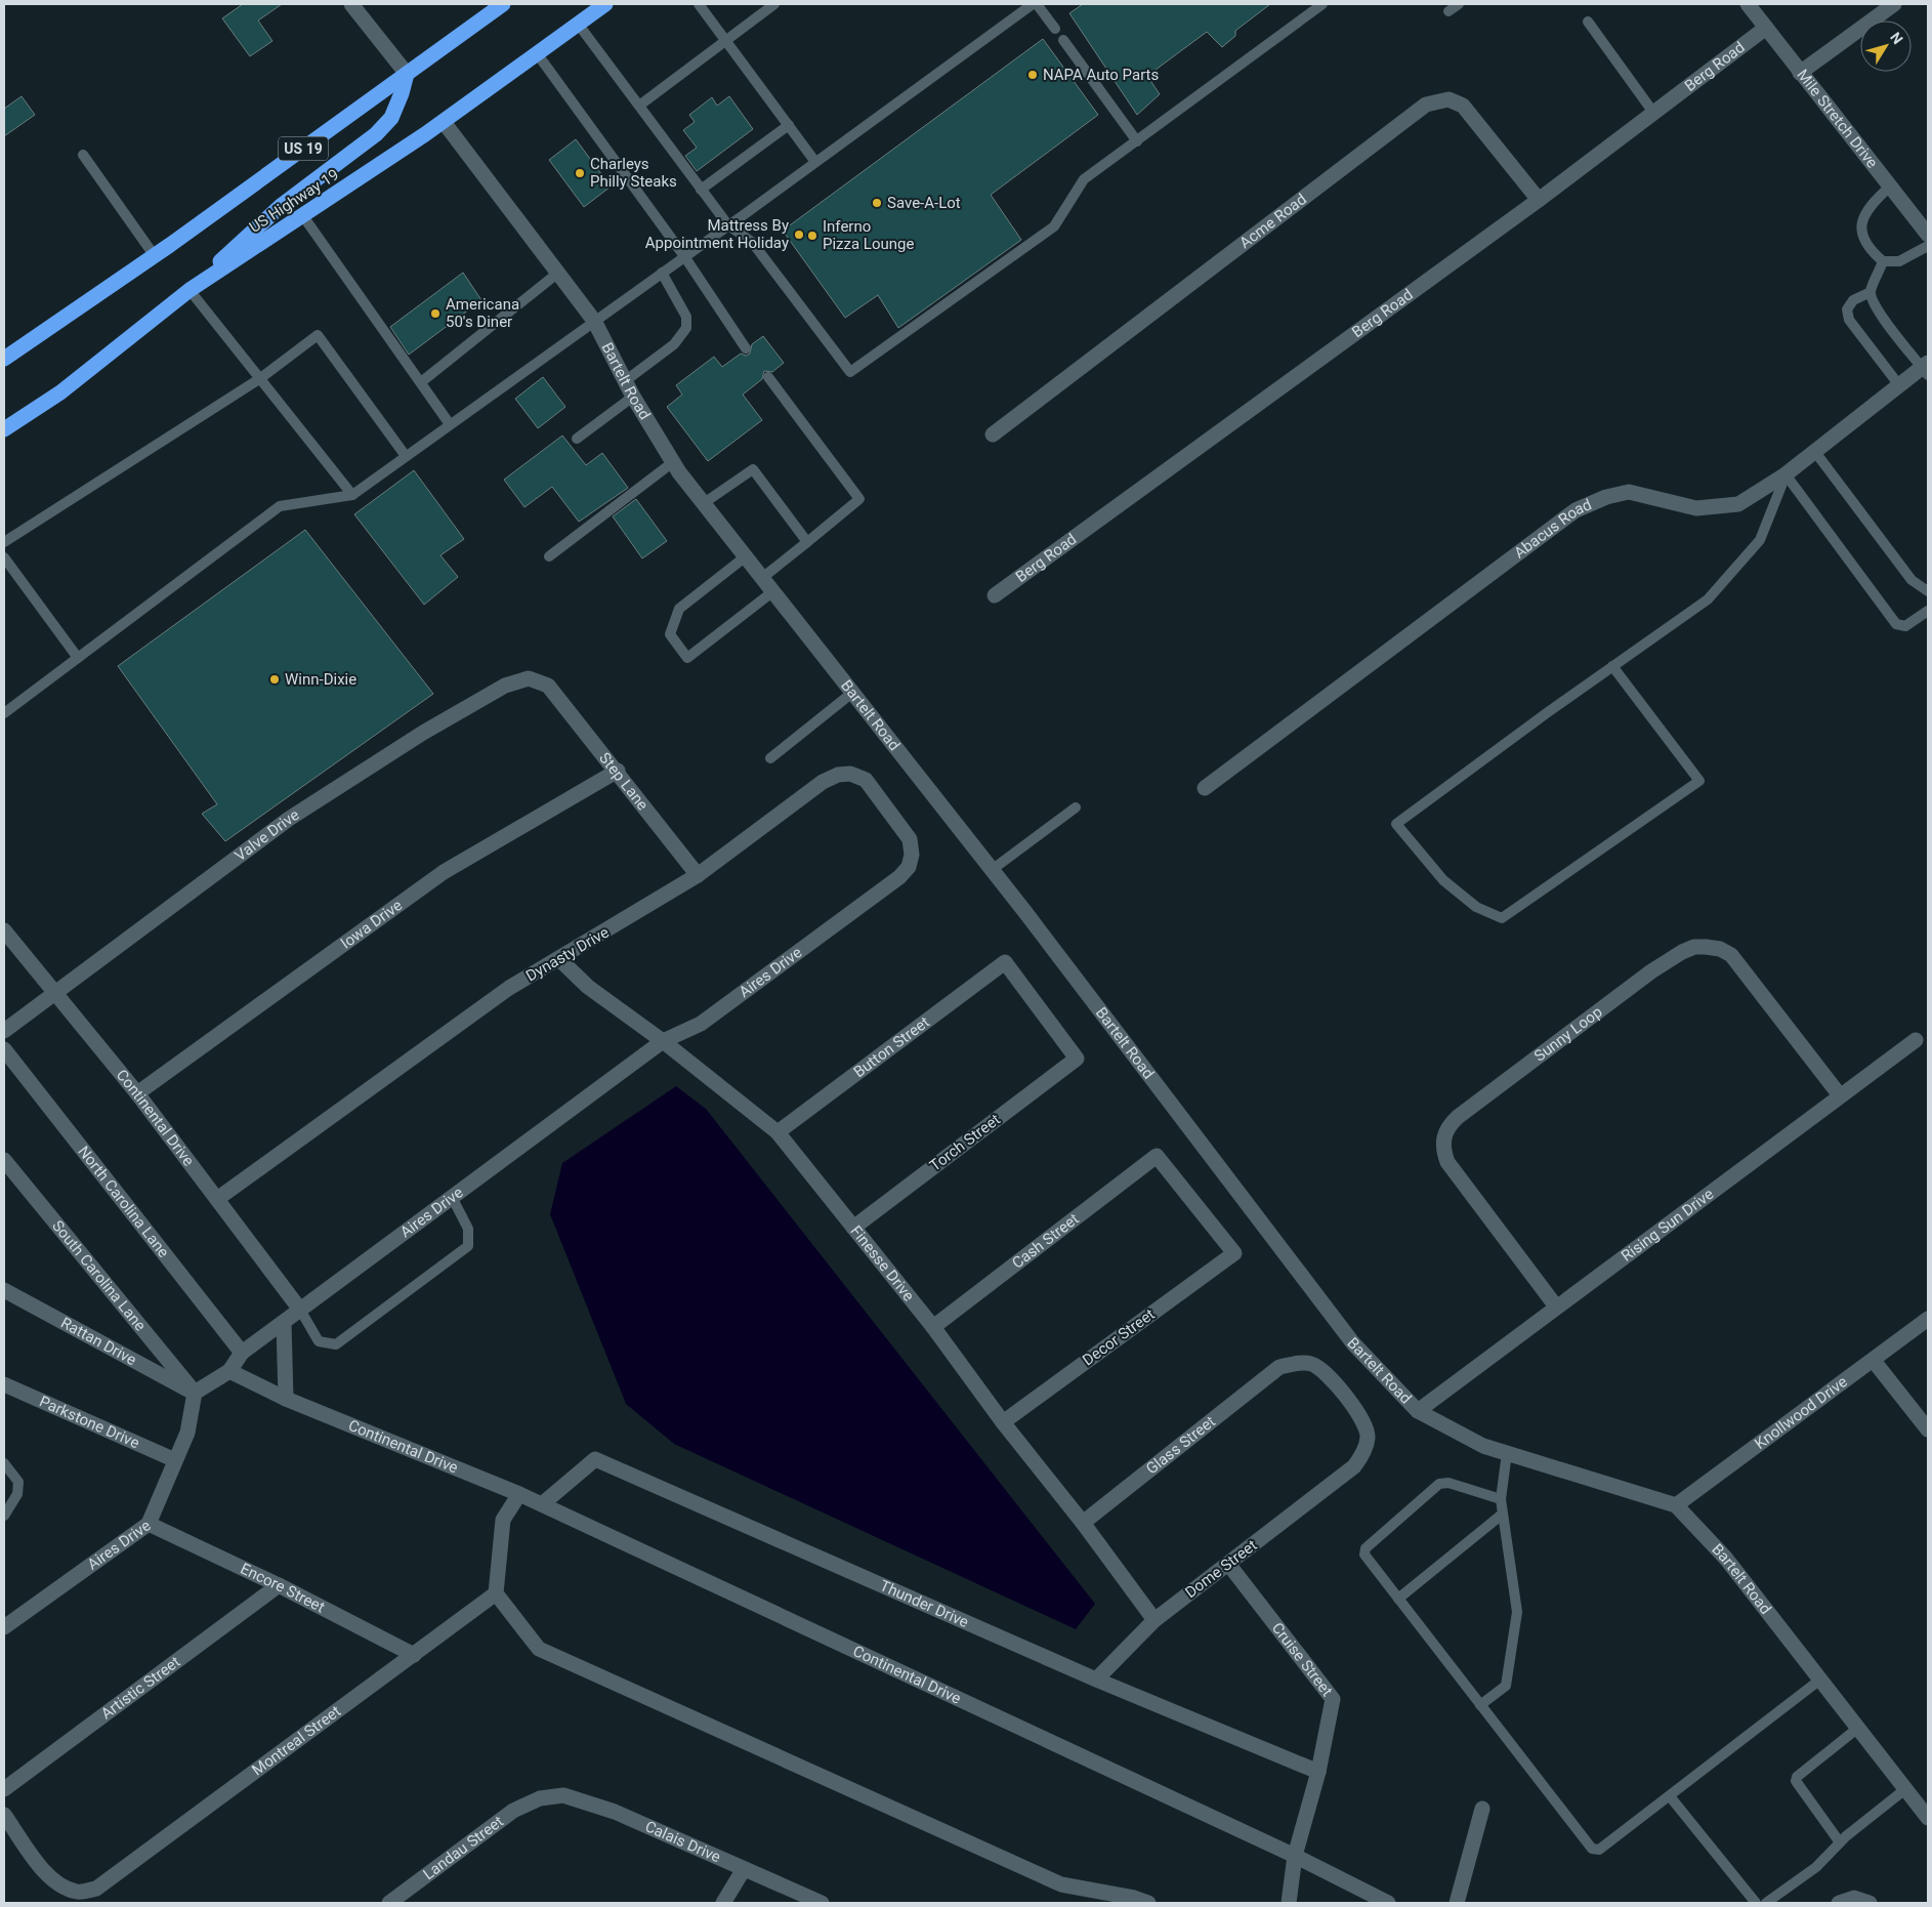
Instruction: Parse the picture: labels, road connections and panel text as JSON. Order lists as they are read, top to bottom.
{
  "streets": {
    "highway": ["US 19", "US Highway 19"],
    "street": [
      "Berg Road",
      "Mile Stretch Drive",
      "Acme Road",
      "Bartelt Road",
      "Abacus Road",
      "Step Lane",
      "Valve Drive",
      "Iowa Drive",
      "Dynasty Drive",
      "Aires Drive",
      "Sunny Loop",
      "Button Street",
      "Continental Drive",
      "Torch Street",
      "North Carolina Lane",
      "Rising Sun Drive",
      "Cash Street",
      "Finesse Drive",
      "South Carolina Lane",
      "Decor Street",
      "Rattan Drive",
      "Knollwood Drive",
      "Parkstone Drive",
      "Glass Street",
      "Dome Street",
      "Encore Street",
      "Thunder Drive",
      "Cruise Street",
      "Artistic Street",
      "Montreal Street",
      "Calais Drive",
      "Landau Street"
    ]
  },
  "crossings": [
    ["Berg Road", "Mile Stretch Drive"],
    ["Berg Road", "Acme Road"],
    ["US Highway 19", "Bartelt Road"],
    ["Bartelt Road", "Rising Sun Drive"],
    ["Bartelt Road", "Knollwood Drive"],
    ["Step Lane", "Valve Drive"],
    ["Step Lane", "Iowa Drive"],
    ["Step Lane", "Dynasty Drive"],
    ["Valve Drive", "Continental Drive"],
    ["Iowa Drive", "Continental Drive"],
    ["Dynasty Drive", "Aires Drive"],
    ["Dynasty Drive", "Continental Drive"],
    ["Dynasty Drive", "Finesse Drive"],
    ["Aires Drive", "Continental Drive"],
    ["Aires Drive", "North Carolina Lane"],
    ["Aires Drive", "Finesse Drive"],
    ["Aires Drive", "South Carolina Lane"],
    ["Aires Drive", "Rattan Drive"],
    ["Aires Drive", "Parkstone Drive"],
    ["Aires Drive", "Encore Street"],
    ["Sunny Loop", "Rising Sun Drive"],
    ["Button Street", "Torch Street"],
    ["Button Street", "Finesse Drive"],
    ["Continental Drive", "Thunder Drive"],
    ["Continental Drive", "Cruise Street"],
    ["Torch Street", "Finesse Drive"],
    ["Cash Street", "Finesse Drive"],
    ["Cash Street", "Decor Street"],
    ["Finesse Drive", "Decor Street"],
    ["Finesse Drive", "Glass Street"],
    ["Finesse Drive", "Dome Street"],
    ["South Carolina Lane", "Rattan Drive"],
    ["Glass Street", "Dome Street"],
    ["Dome Street", "Thunder Drive"],
    ["Dome Street", "Cruise Street"],
    ["Encore Street", "Artistic Street"],
    ["Encore Street", "Montreal Street"],
    ["Thunder Drive", "Cruise Street"],
    ["Calais Drive", "Landau Street"]
  ],
  "places": [
    "NAPA Auto Parts",
    "Charleys Philly Steaks",
    "Save-A-Lot",
    "Mattress By Appointment Holiday",
    "Inferno Pizza Lounge",
    "Americana 50's Diner",
    "Winn-Dixie"
  ],
  "north": "top right"
}
